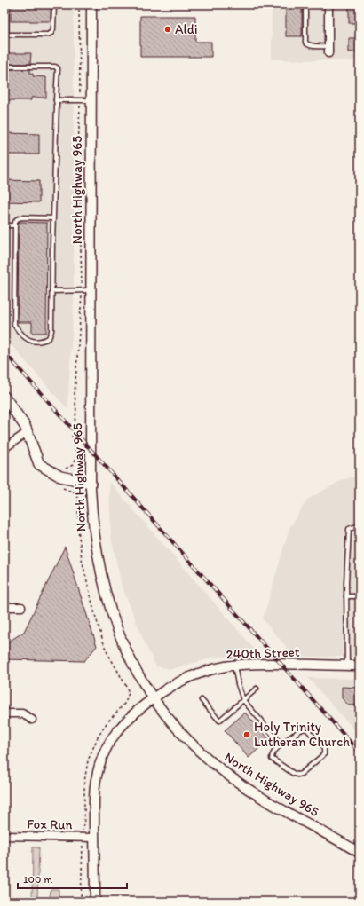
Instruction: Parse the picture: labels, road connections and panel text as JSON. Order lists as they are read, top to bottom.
{
  "streets": {
    "street": ["North Highway 965", "240th Street", "Fox Run"]
  },
  "crossings": [
    ["North Highway 965", "240th Street"],
    ["240th Street", "Fox Run"]
  ],
  "places": ["Aldi", "Holy Trinity Lutheran Church"],
  "scale_bar": "100 m"
}
